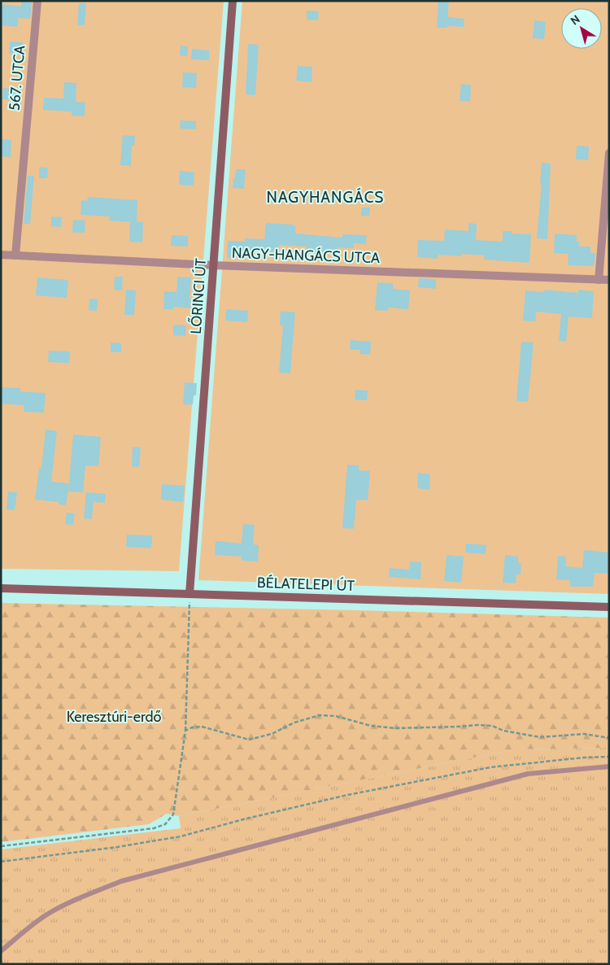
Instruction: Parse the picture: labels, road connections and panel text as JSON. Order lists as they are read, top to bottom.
{
  "streets": {
    "main road": ["LŐRINCI ÚT", "BÉLATELEPI ÚT"],
    "street": ["567. UTCA", "NAGY-HANGÁCS UTCA"]
  },
  "crossings": [
    ["567. UTCA", "NAGY-HANGÁCS UTCA"],
    ["NAGY-HANGÁCS UTCA", "LŐRINCI ÚT"],
    ["LŐRINCI ÚT", "BÉLATELEPI ÚT"]
  ],
  "districts": ["NAGYHANGÁCS"],
  "parks": ["Keresztúri-erdő"],
  "north": "top left"
}
